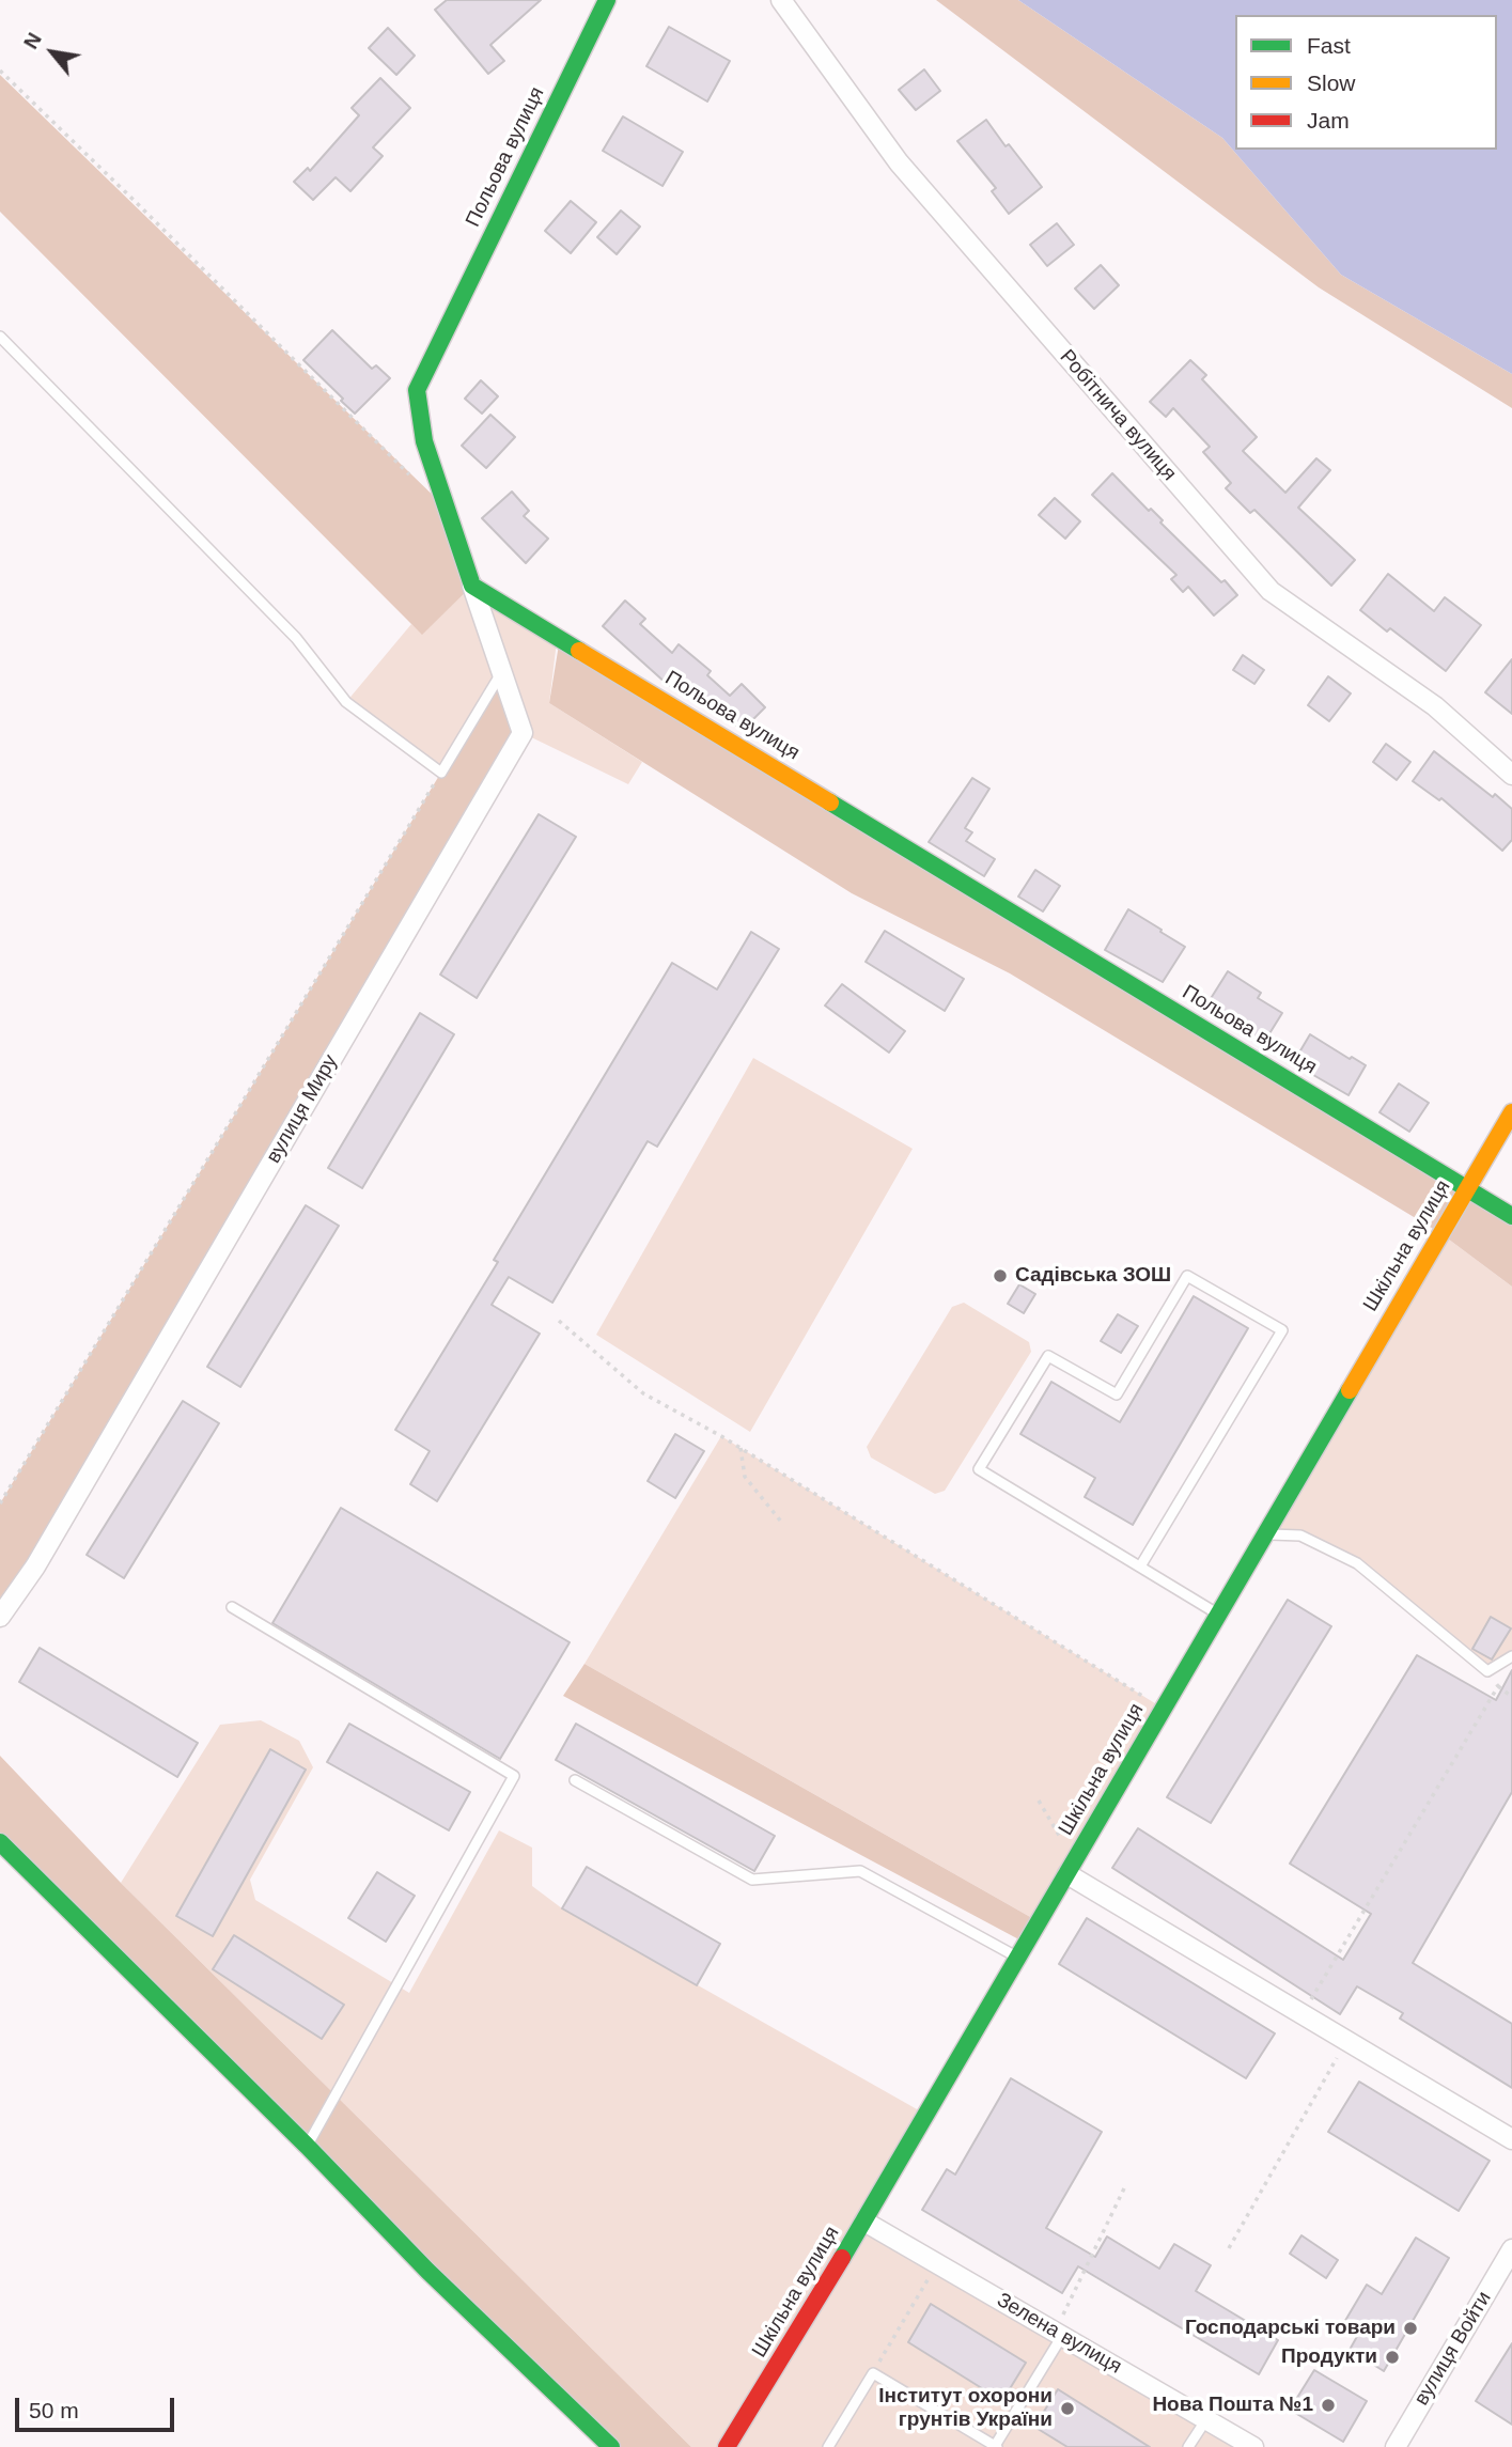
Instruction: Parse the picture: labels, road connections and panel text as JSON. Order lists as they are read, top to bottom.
{
  "streets": {
    "street": [
      "Польова вулиця",
      "Робітнича вулиця",
      "вулиця Миру",
      "Шкільна вулиця",
      "Зелена вулиця",
      "вулиця Войти"
    ]
  },
  "crossings": [
    ["Польова вулиця", "вулиця Миру"],
    ["Польова вулиця", "Шкільна вулиця"],
    ["Шкільна вулиця", "Зелена вулиця"]
  ],
  "places": [
    "Садівська ЗОШ",
    "Господарські товари",
    "Продукти",
    "Нова Пошта №1",
    "Інститут охорони грунтів України"
  ],
  "legend": ["Fast", "Slow", "Jam"],
  "scale_bar": "50 m",
  "north": "top left"
}
